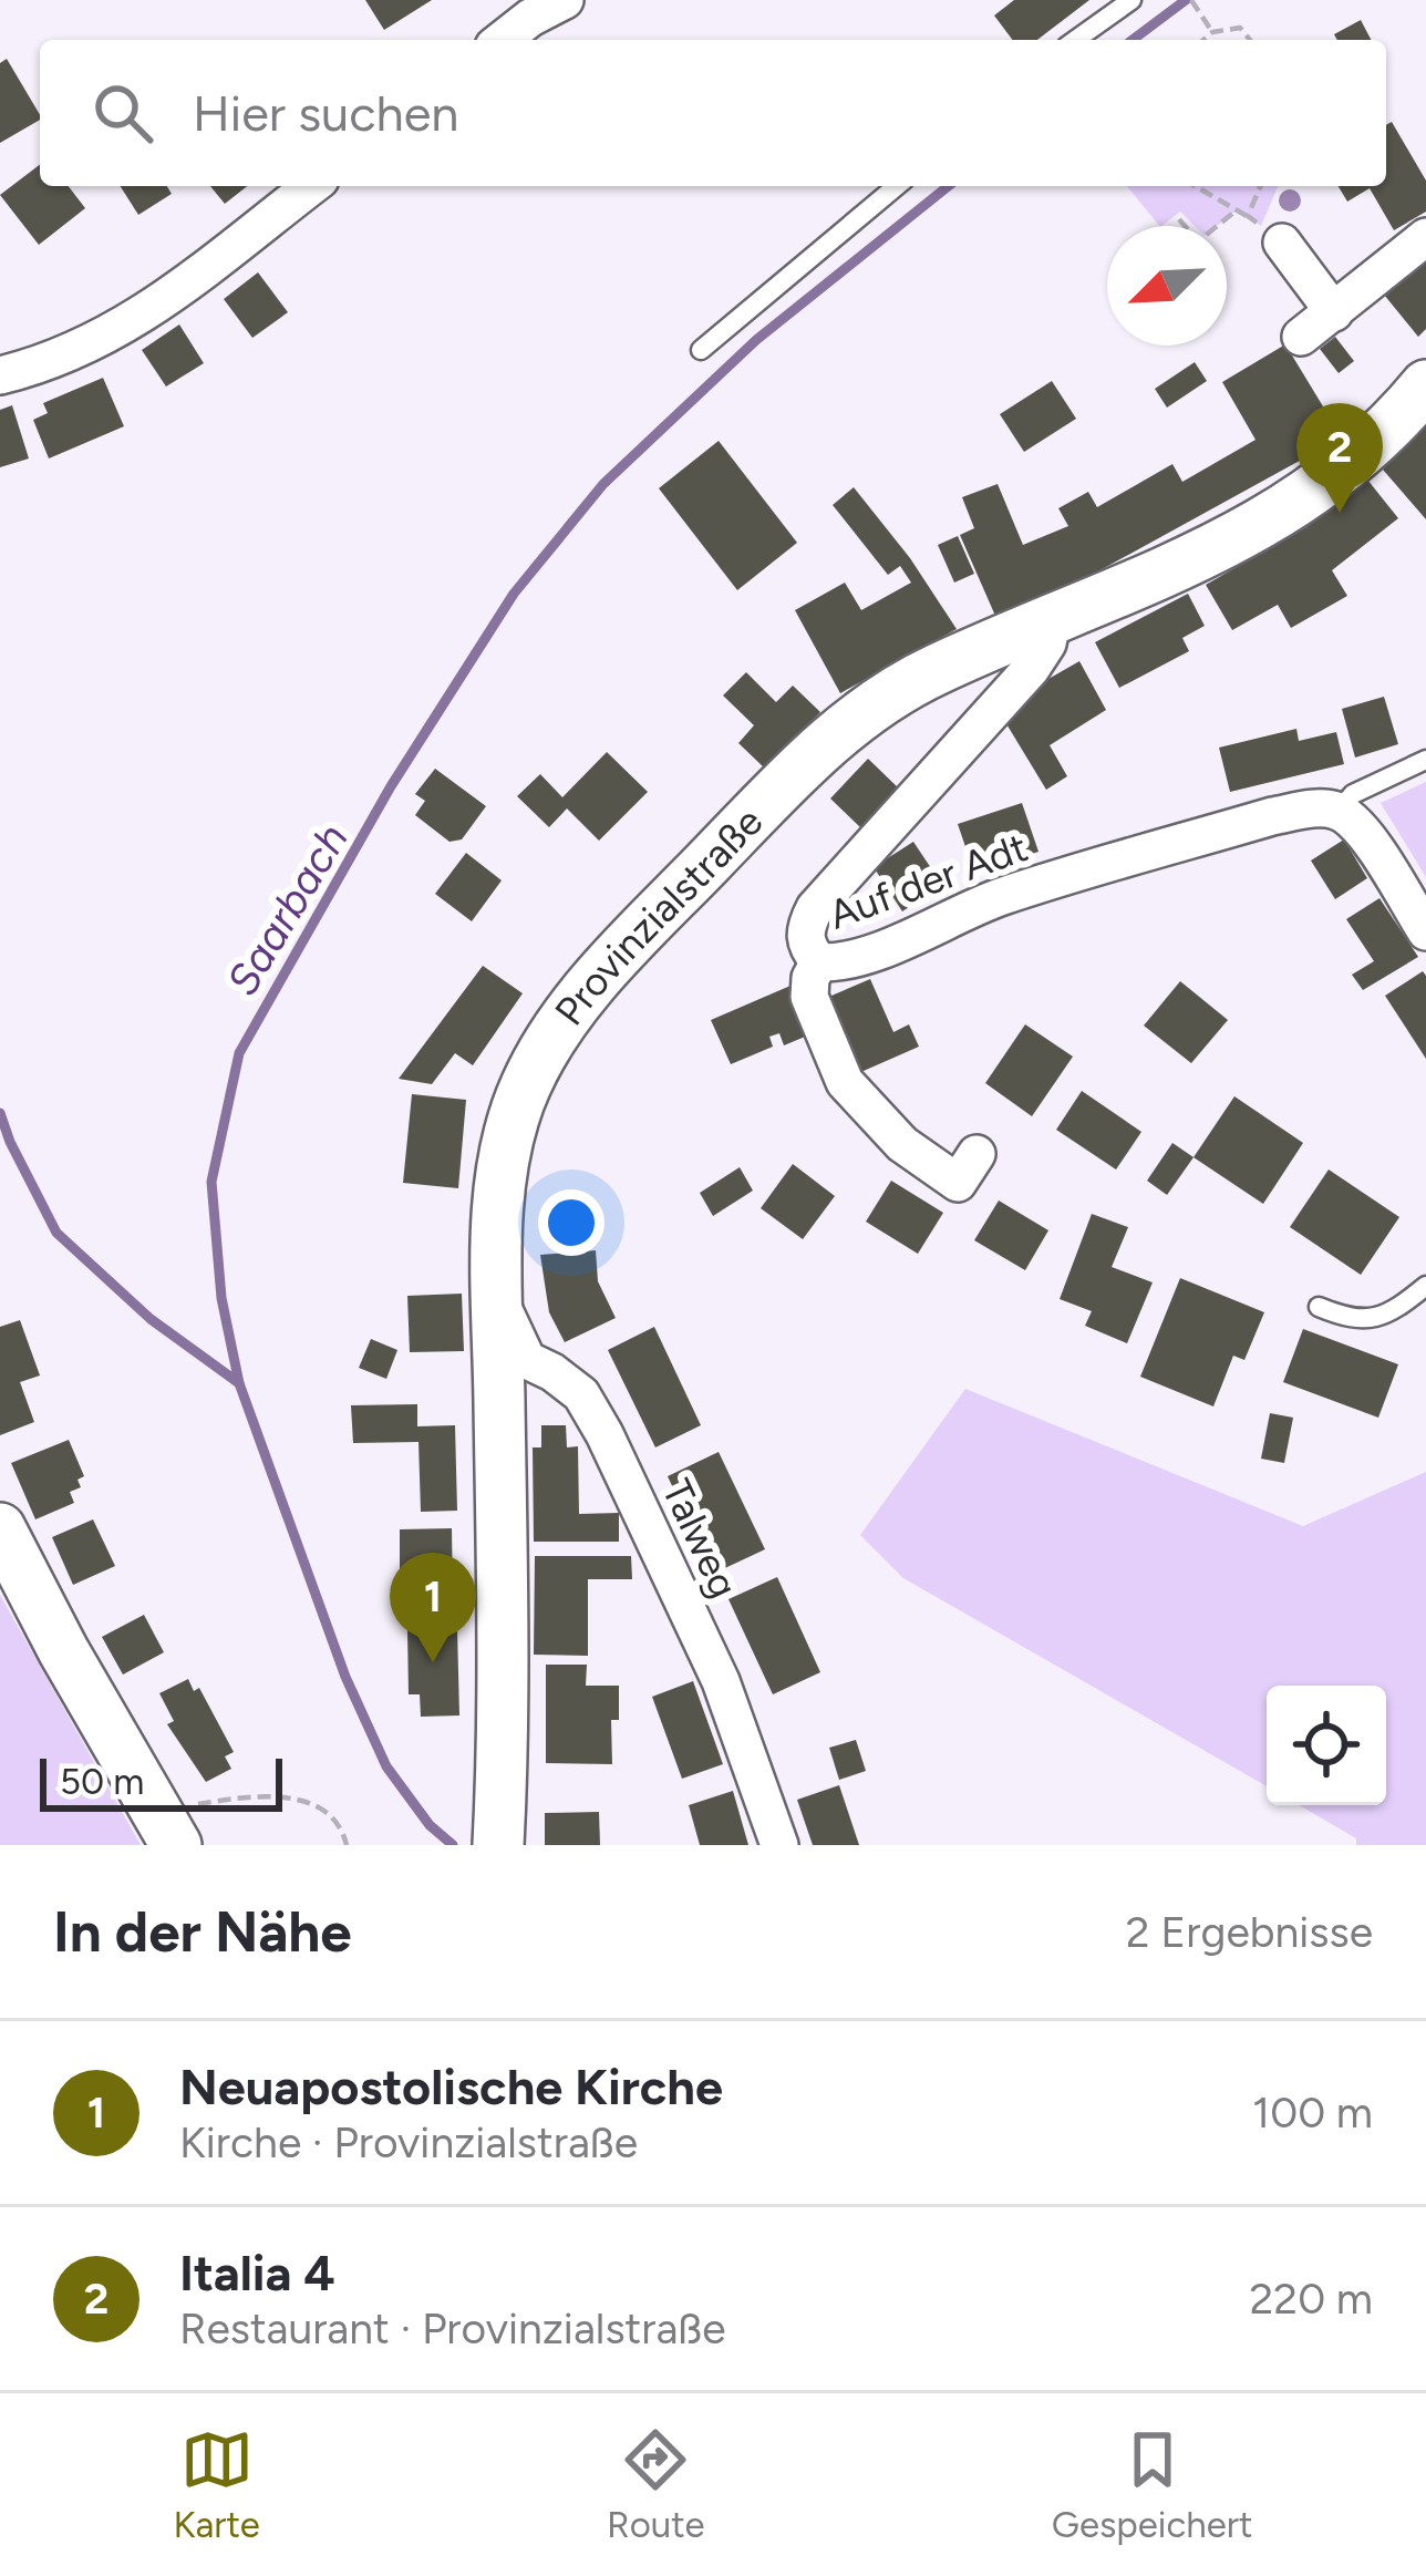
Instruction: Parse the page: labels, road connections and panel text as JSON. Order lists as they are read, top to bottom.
{
  "streets": {
    "main road": ["Provinzialstraße"],
    "street": ["Auf der Adt", "Talweg"]
  },
  "crossings": [
    ["Auf der Adt", "Provinzialstraße"],
    ["Provinzialstraße", "Talweg"]
  ],
  "water": ["Saarbach"],
  "scale_bar": "50 m",
  "north": "bottom left",
  "page": {
    "search": "Hier suchen",
    "pins": ["2", "1"],
    "scale": "50 m",
    "heading": ["In der Nähe", "2 Ergebnisse"],
    "list": [
      {
        "mark": "1",
        "name": "Neuapostolische Kirche",
        "note": "Kirche · Provinzialstraße",
        "value": "100 m"
      },
      {
        "mark": "2",
        "name": "Italia 4",
        "note": "Restaurant · Provinzialstraße",
        "value": "220 m"
      }
    ],
    "nav": ["Karte", "Route", "Gespeichert"]
  }
}
